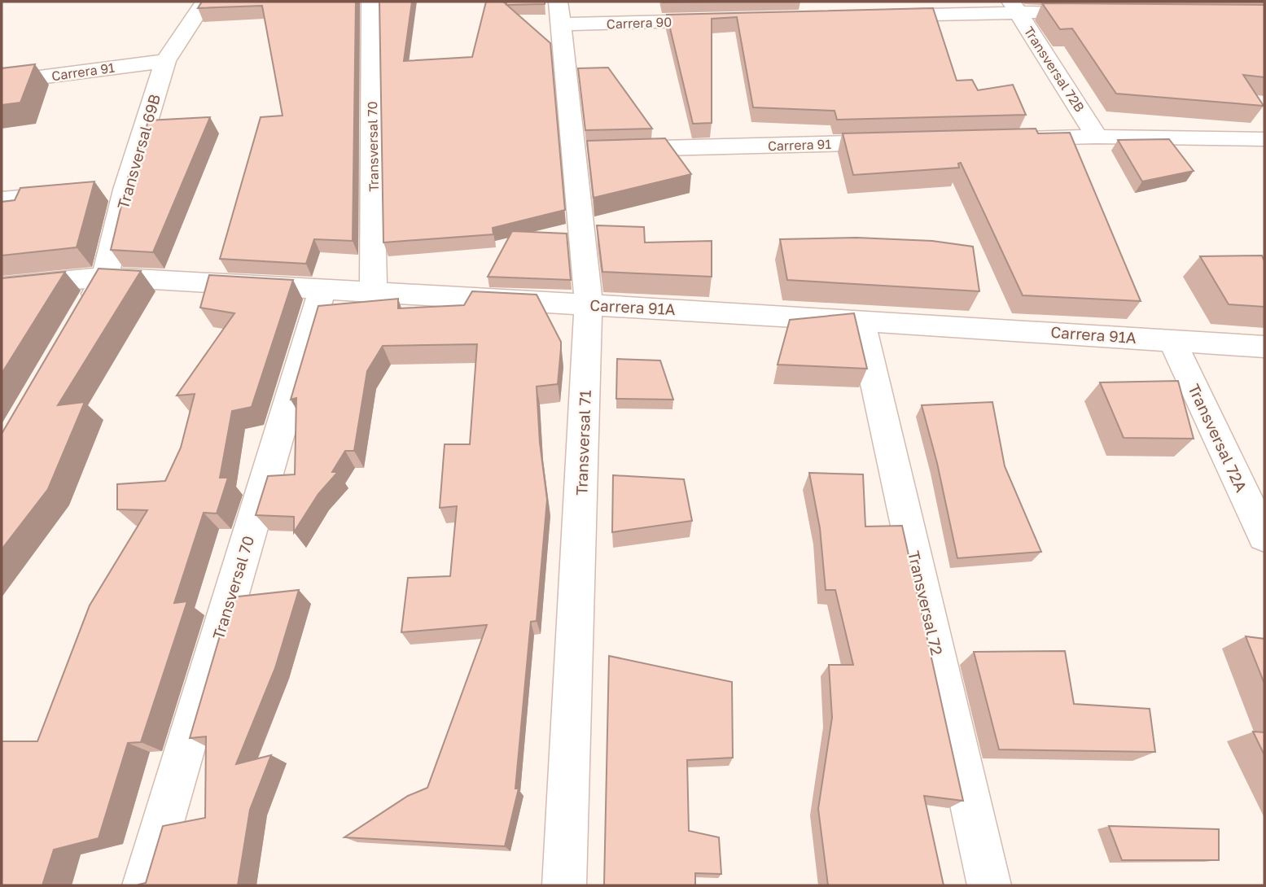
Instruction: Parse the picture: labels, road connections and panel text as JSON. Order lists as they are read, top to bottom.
{
  "streets": {
    "street": [
      "Carrera 90",
      "Transversal 72B",
      "Carrera 91",
      "Transversal 70",
      "Transversal 69B",
      "Carrera 91A",
      "Transversal 72A",
      "Transversal 71",
      "Transversal 72"
    ]
  },
  "crossings": [
    ["Carrera 90", "Transversal 71"],
    ["Carrera 91", "Transversal 69B"],
    ["Carrera 91", "Transversal 71"],
    ["Transversal 70", "Carrera 91A"],
    ["Transversal 69B", "Carrera 91A"],
    ["Carrera 91A", "Transversal 72A"],
    ["Carrera 91A", "Transversal 71"],
    ["Carrera 91A", "Transversal 72"]
  ]
}
